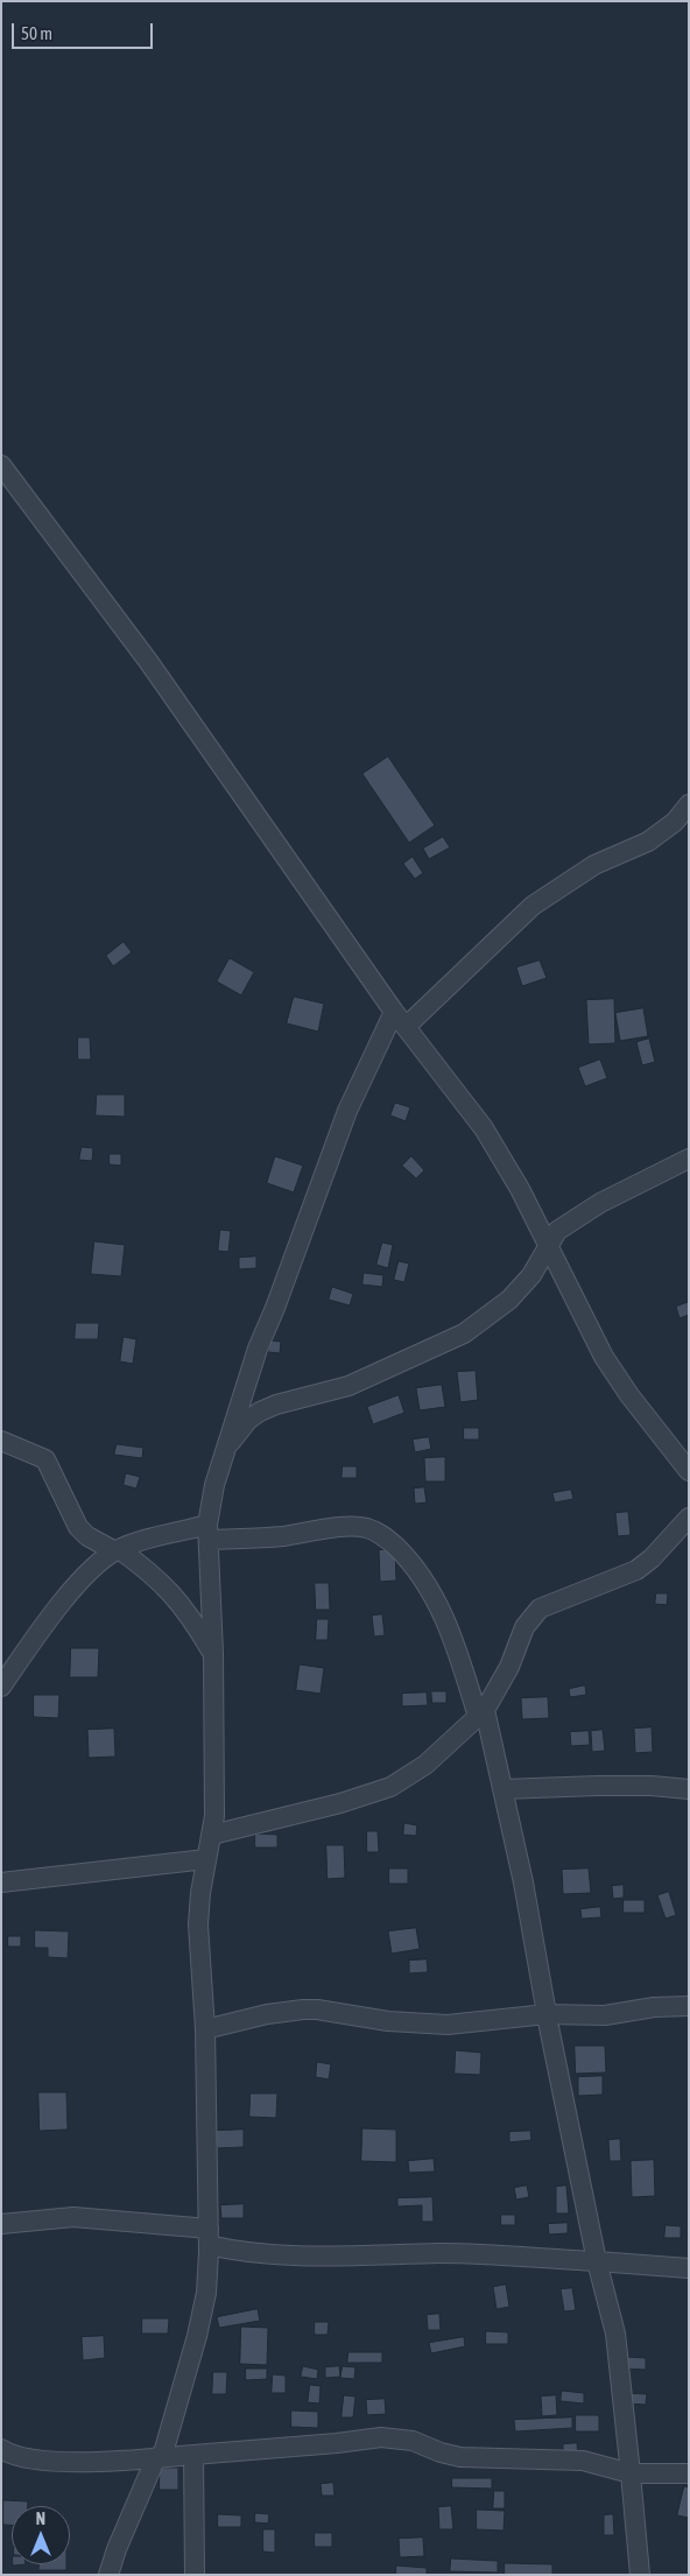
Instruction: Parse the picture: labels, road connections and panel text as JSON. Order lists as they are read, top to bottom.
{
  "scale_bar": "50 m",
  "north": "top"
}
